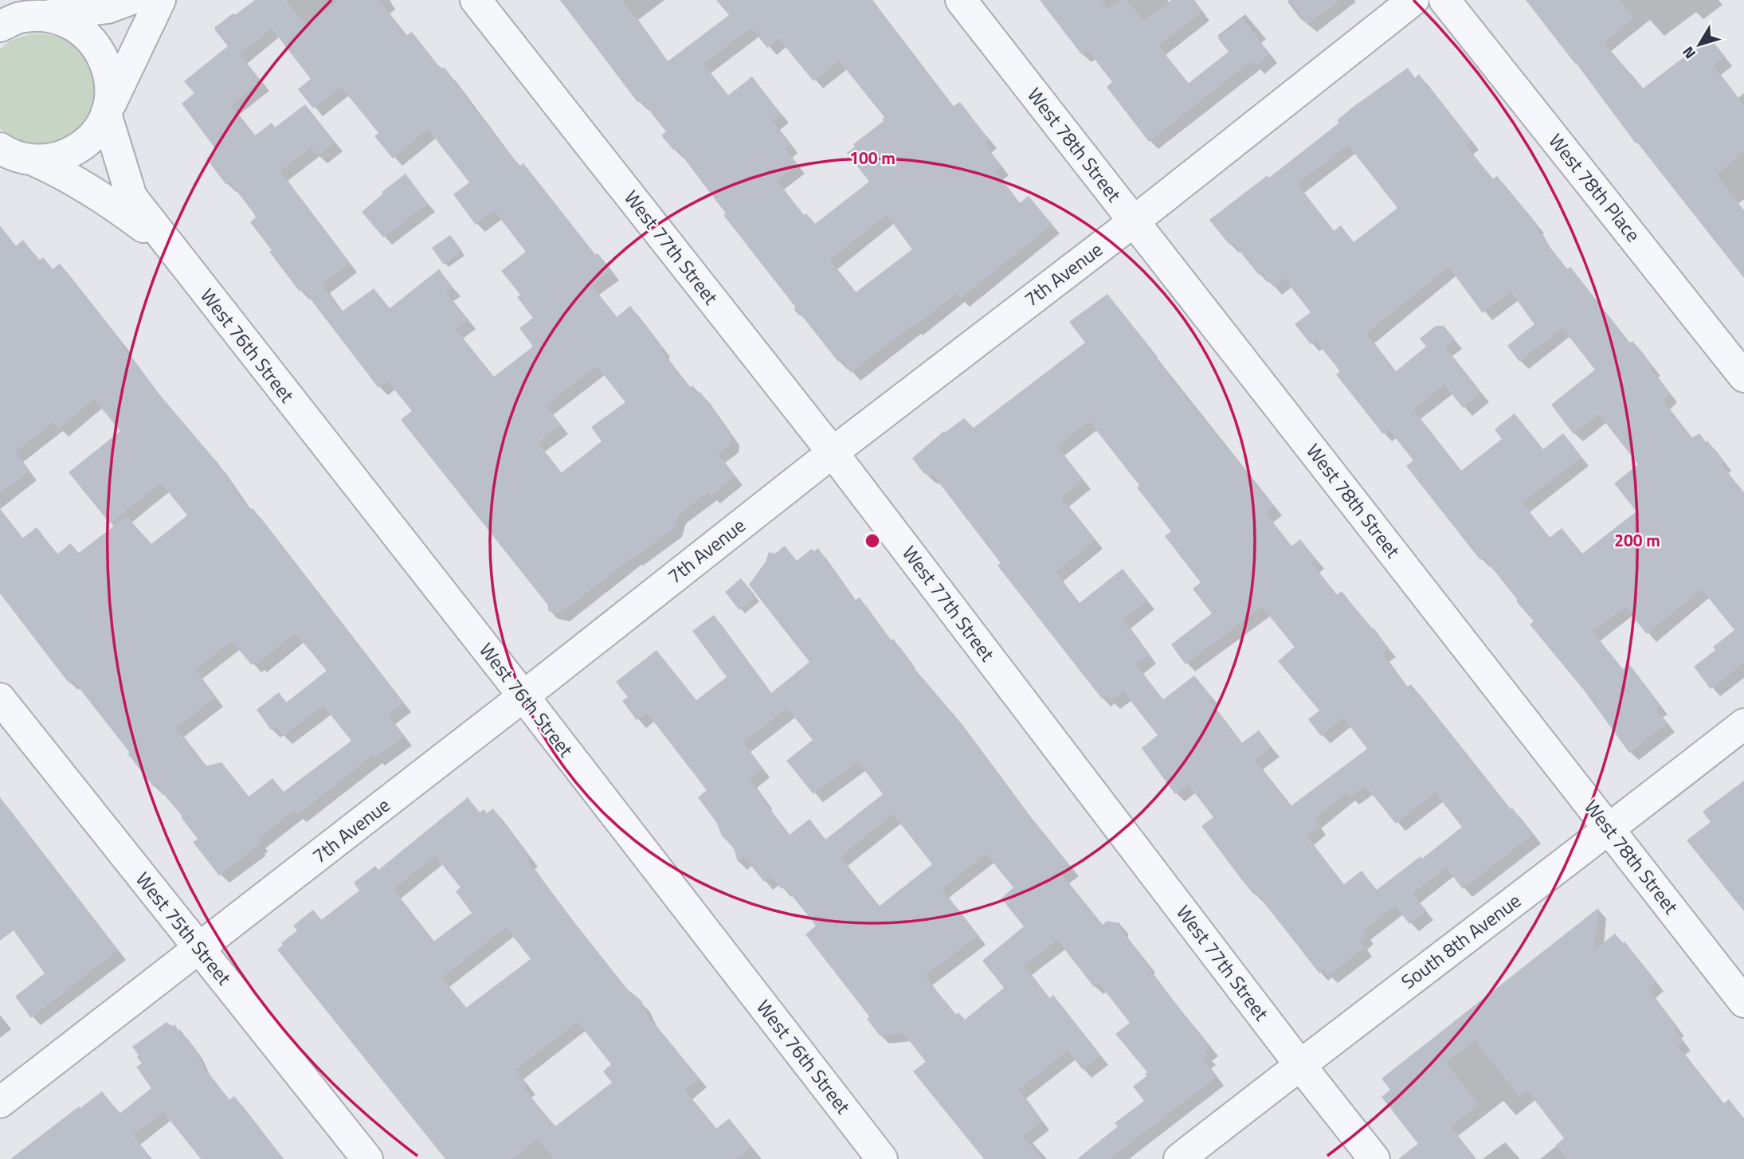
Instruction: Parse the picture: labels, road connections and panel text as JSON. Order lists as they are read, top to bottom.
{
  "streets": {
    "street": [
      "West 78th Street",
      "West 78th Place",
      "West 77th Street",
      "7th Avenue",
      "West 76th Street",
      "West 75th Street",
      "South 8th Avenue"
    ]
  },
  "crossings": [
    ["West 78th Street", "7th Avenue"],
    ["West 78th Street", "South 8th Avenue"],
    ["West 77th Street", "7th Avenue"],
    ["West 77th Street", "South 8th Avenue"],
    ["7th Avenue", "West 76th Street"],
    ["7th Avenue", "West 75th Street"]
  ],
  "north": "bottom left",
  "rings": ["100 m", "200 m"]
}
